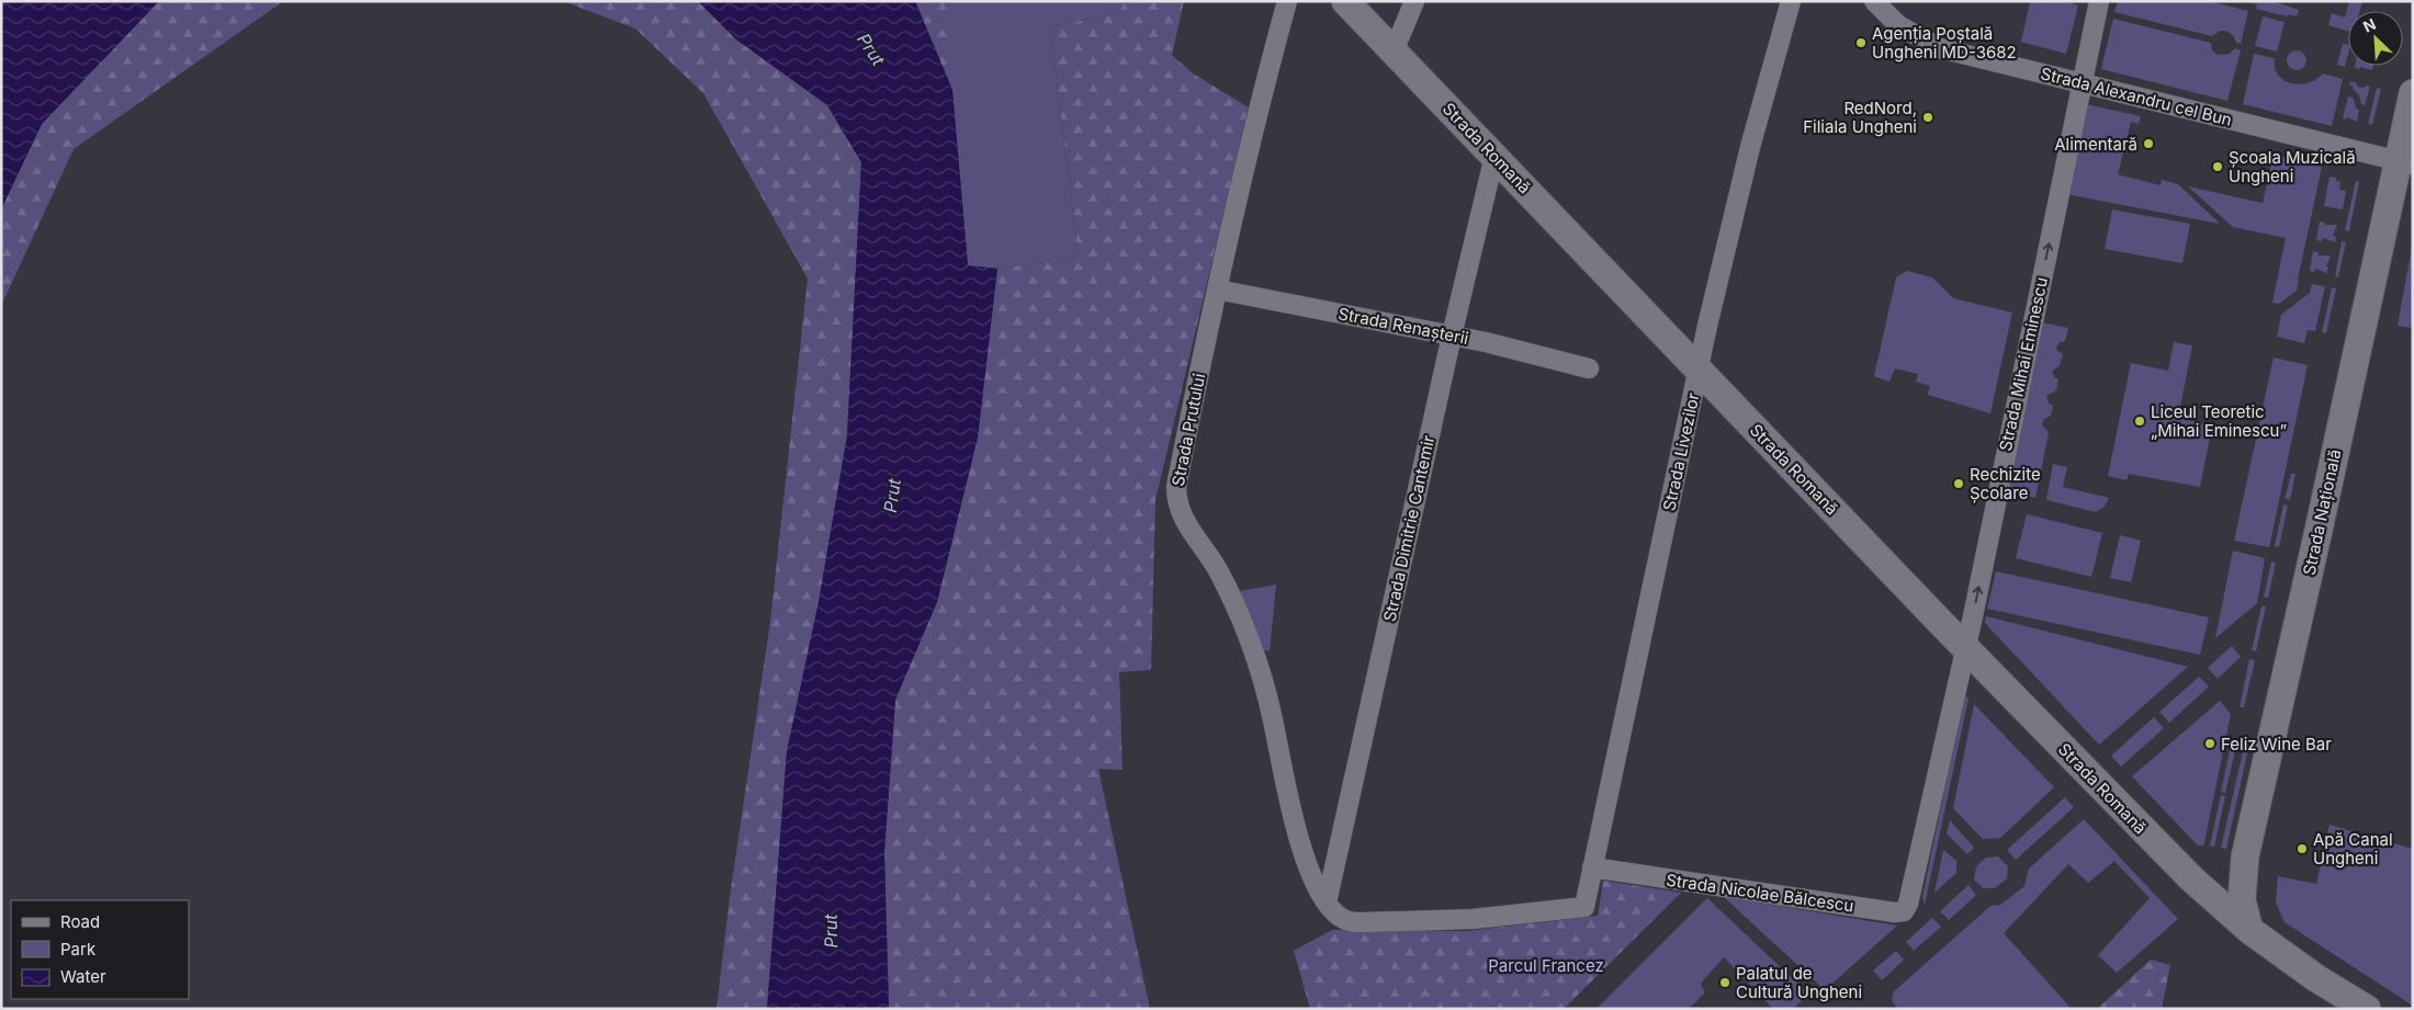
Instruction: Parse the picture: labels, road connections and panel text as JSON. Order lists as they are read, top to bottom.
{
  "streets": {
    "main road": ["Strada Romană", "Strada Națională"],
    "street": [
      "Strada Alexandru cel Bun",
      "Strada Renașterii",
      "Strada Mihai Eminescu",
      "Strada Prutului",
      "Strada Livezilor",
      "Strada Dimitrie Cantemir",
      "Strada Nicolae Bălcescu"
    ]
  },
  "crossings": [
    ["Strada Alexandru cel Bun", "Strada Mihai Eminescu"],
    ["Strada Alexandru cel Bun", "Strada Națională"],
    ["Strada Romană", "Strada Mihai Eminescu"],
    ["Strada Romană", "Strada Livezilor"],
    ["Strada Romană", "Strada Națională"],
    ["Strada Romană", "Strada Dimitrie Cantemir"],
    ["Strada Renașterii", "Strada Prutului"],
    ["Strada Renașterii", "Strada Dimitrie Cantemir"],
    ["Strada Mihai Eminescu", "Strada Nicolae Bălcescu"],
    ["Strada Prutului", "Strada Livezilor"],
    ["Strada Prutului", "Strada Dimitrie Cantemir"],
    ["Strada Livezilor", "Strada Dimitrie Cantemir"],
    ["Strada Livezilor", "Strada Nicolae Bălcescu"]
  ],
  "one_way": ["Strada Mihai Eminescu"],
  "water": ["Prut"],
  "parks": ["Parcul Francez"],
  "places": [
    "Agenția Poștală Ungheni MD-3682",
    "RedNord, Filiala Ungheni",
    "Alimentară",
    "Școala Muzicală Ungheni",
    "Liceul Teoretic „Mihai Eminescu”",
    "Rechizite Școlare",
    "Feliz Wine Bar",
    "Apă Canal Ungheni",
    "Palatul de Cultură Ungheni"
  ],
  "legend": ["Road", "Park", "Water"],
  "north": "top left"
}
